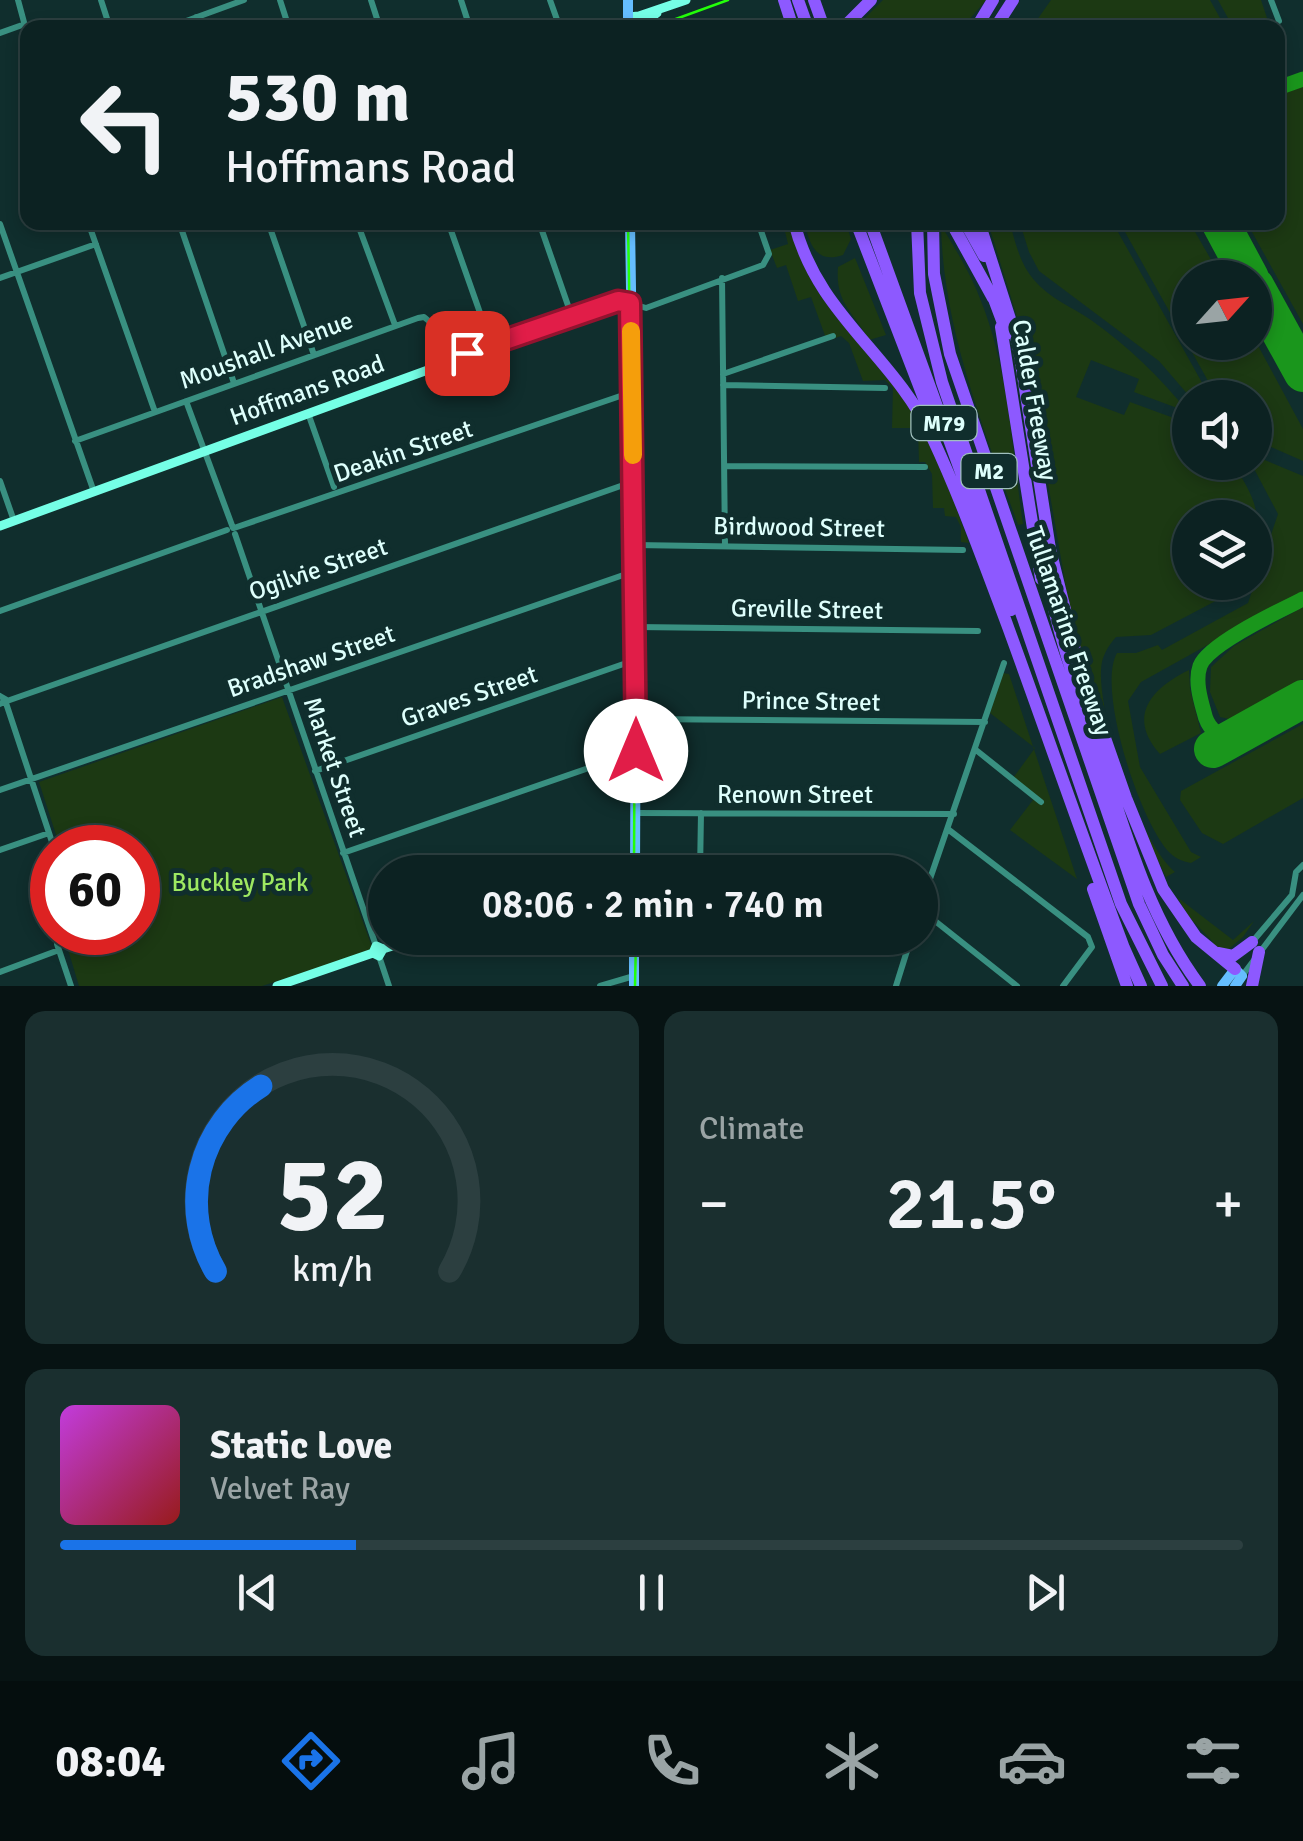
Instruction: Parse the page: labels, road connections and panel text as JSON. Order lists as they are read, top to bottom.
{
  "streets": {
    "highway": [
      "Calder Freeway",
      "M79",
      "M2",
      "Tullamarine Freeway"
    ],
    "main road": ["Hoffmans Road"],
    "street": [
      "Moushall Avenue",
      "Deakin Street",
      "Birdwood Street",
      "Ogilvie Street",
      "Greville Street",
      "Bradshaw Street",
      "Graves Street",
      "Prince Street",
      "Market Street",
      "Renown Street"
    ]
  },
  "crossings": [
    ["Moushall Avenue", "Market Street"],
    ["Hoffmans Road", "Market Street"],
    ["Calder Freeway", "Tullamarine Freeway"],
    ["M79", "Tullamarine Freeway"],
    ["Deakin Street", "Market Street"],
    ["Ogilvie Street", "Market Street"],
    ["Bradshaw Street", "Market Street"],
    ["Graves Street", "Market Street"]
  ],
  "parks": ["Buckley Park"],
  "north": "top right",
  "page": {
    "turn": ["530 m", "Hoffmans Road"],
    "limit": "60",
    "trip": "08:06 · 2 min · 740 m",
    "tile": "Climate",
    "heat": ["−", "21.5°", "+"],
    "song": ["Static Love", "Velvet Ray"],
    "tabs": "08:04",
    "gauge": ["52", "km/h"]
  }
}
